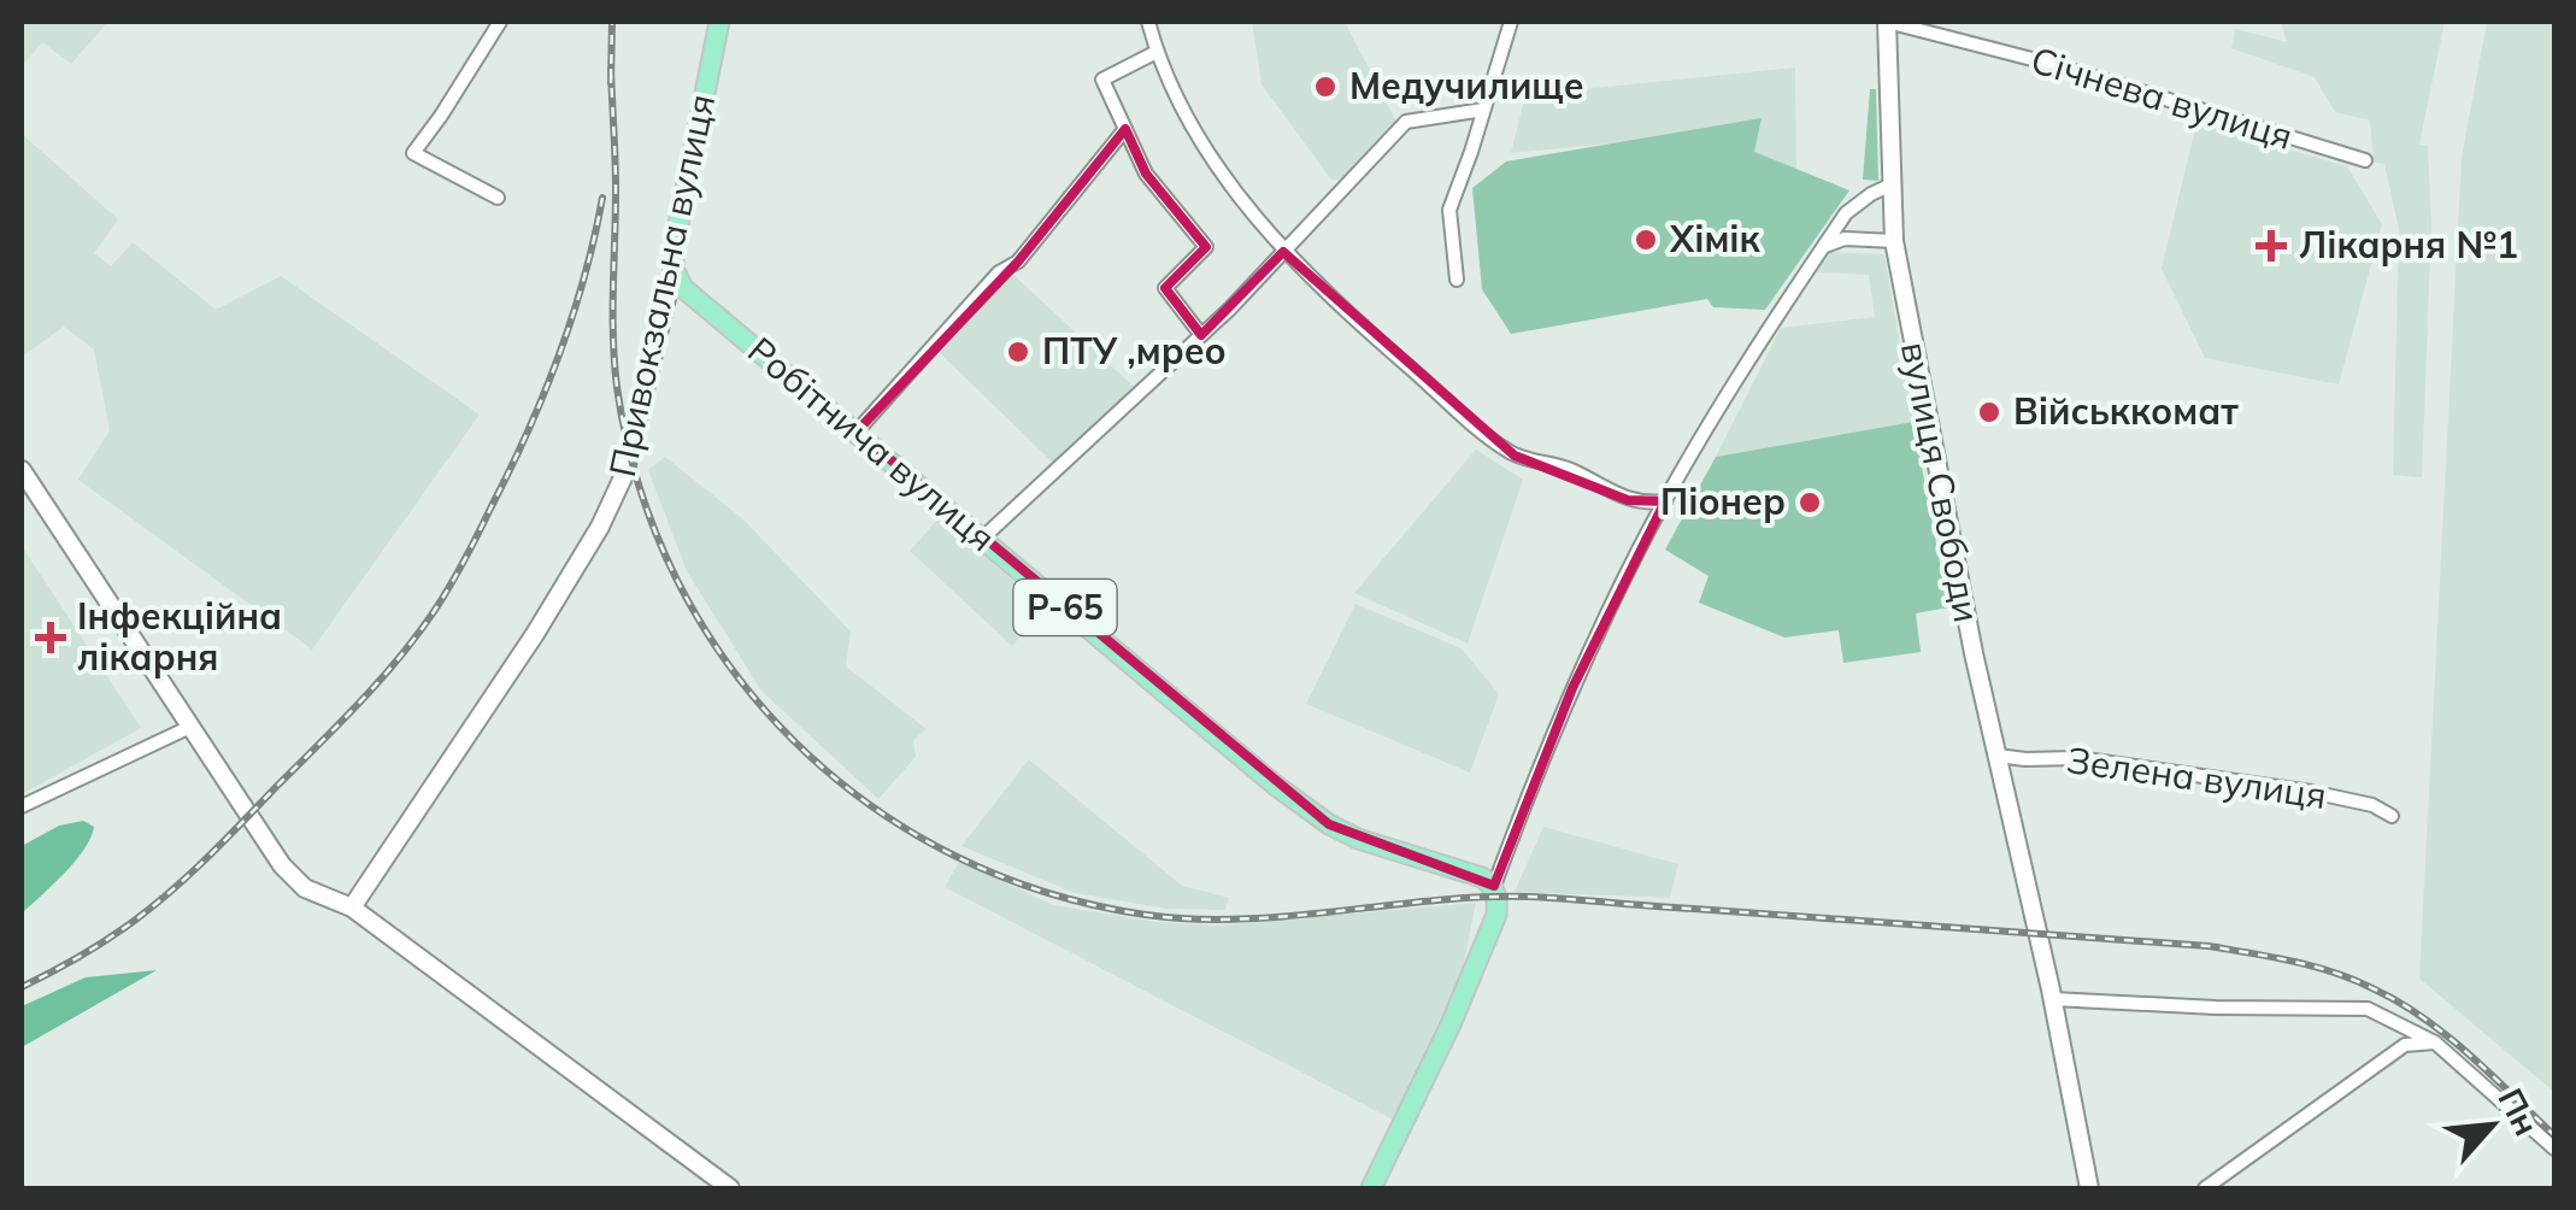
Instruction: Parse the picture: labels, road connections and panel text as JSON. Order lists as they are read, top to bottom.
{
  "streets": {
    "main road": [
      "Привокзальна вулиця",
      "Робітнича вулиця",
      "вулиця Свободи",
      "Р-65"
    ],
    "street": ["Січнева вулиця", "Зелена вулиця"]
  },
  "crossings": [
    ["Січнева вулиця", "вулиця Свободи"],
    ["Привокзальна вулиця", "Робітнича вулиця"],
    ["вулиця Свободи", "Зелена вулиця"]
  ],
  "places": {
    "other": [
      "Медучилище",
      "Хімік",
      "ПТУ ,мрео",
      "Військкомат",
      "Піонер"
    ],
    "health": ["Лікарня №1", "Інфекційна лікарня"]
  },
  "north": "top right"
}
